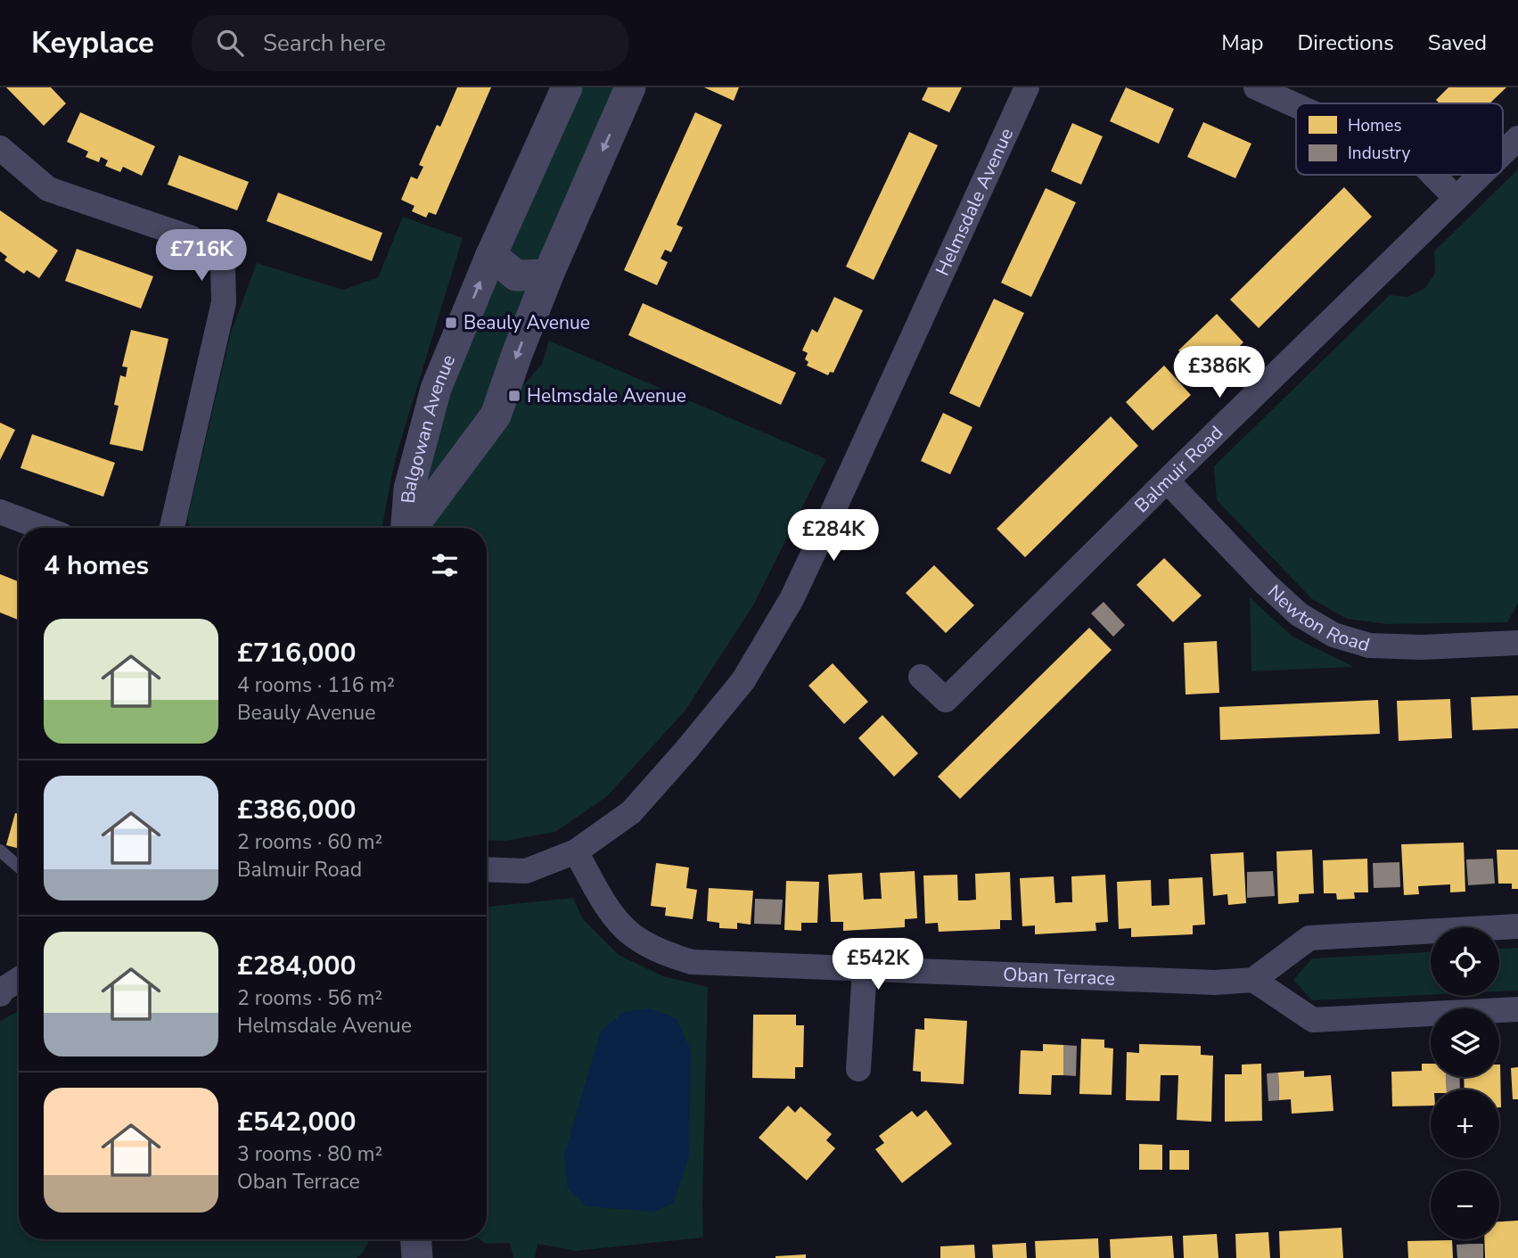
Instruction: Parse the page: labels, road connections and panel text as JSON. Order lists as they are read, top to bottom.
{
  "streets": {
    "street": [
      "Helmsdale Avenue",
      "Balgowan Avenue",
      "Balmuir Road",
      "Newton Road",
      "Oban Terrace"
    ]
  },
  "crossings": [
    ["Helmsdale Avenue", "Oban Terrace"],
    ["Balmuir Road", "Newton Road"]
  ],
  "places": {
    "transit": ["Beauly Avenue", "Helmsdale Avenue"]
  },
  "legend": ["Homes", "Industry"],
  "page": {
    "header": "Keyplace",
    "search": "Search here",
    "nav": ["Map", "Directions", "Saved"],
    "price": [
      "£716K",
      "£386K",
      "£284K",
      "£542K"
    ],
    "heading": "4 homes",
    "list": [
      {
        "name": "£716,000",
        "note": "4 rooms · 116 m² · Beauly Avenue"
      },
      {
        "name": "£386,000",
        "note": "2 rooms · 60 m² · Balmuir Road"
      },
      {
        "name": "£284,000",
        "note": "2 rooms · 56 m² · Helmsdale Avenue"
      },
      {
        "name": "£542,000",
        "note": "3 rooms · 80 m² · Oban Terrace"
      }
    ],
    "map_buttons": ["+", "−"]
  }
}
